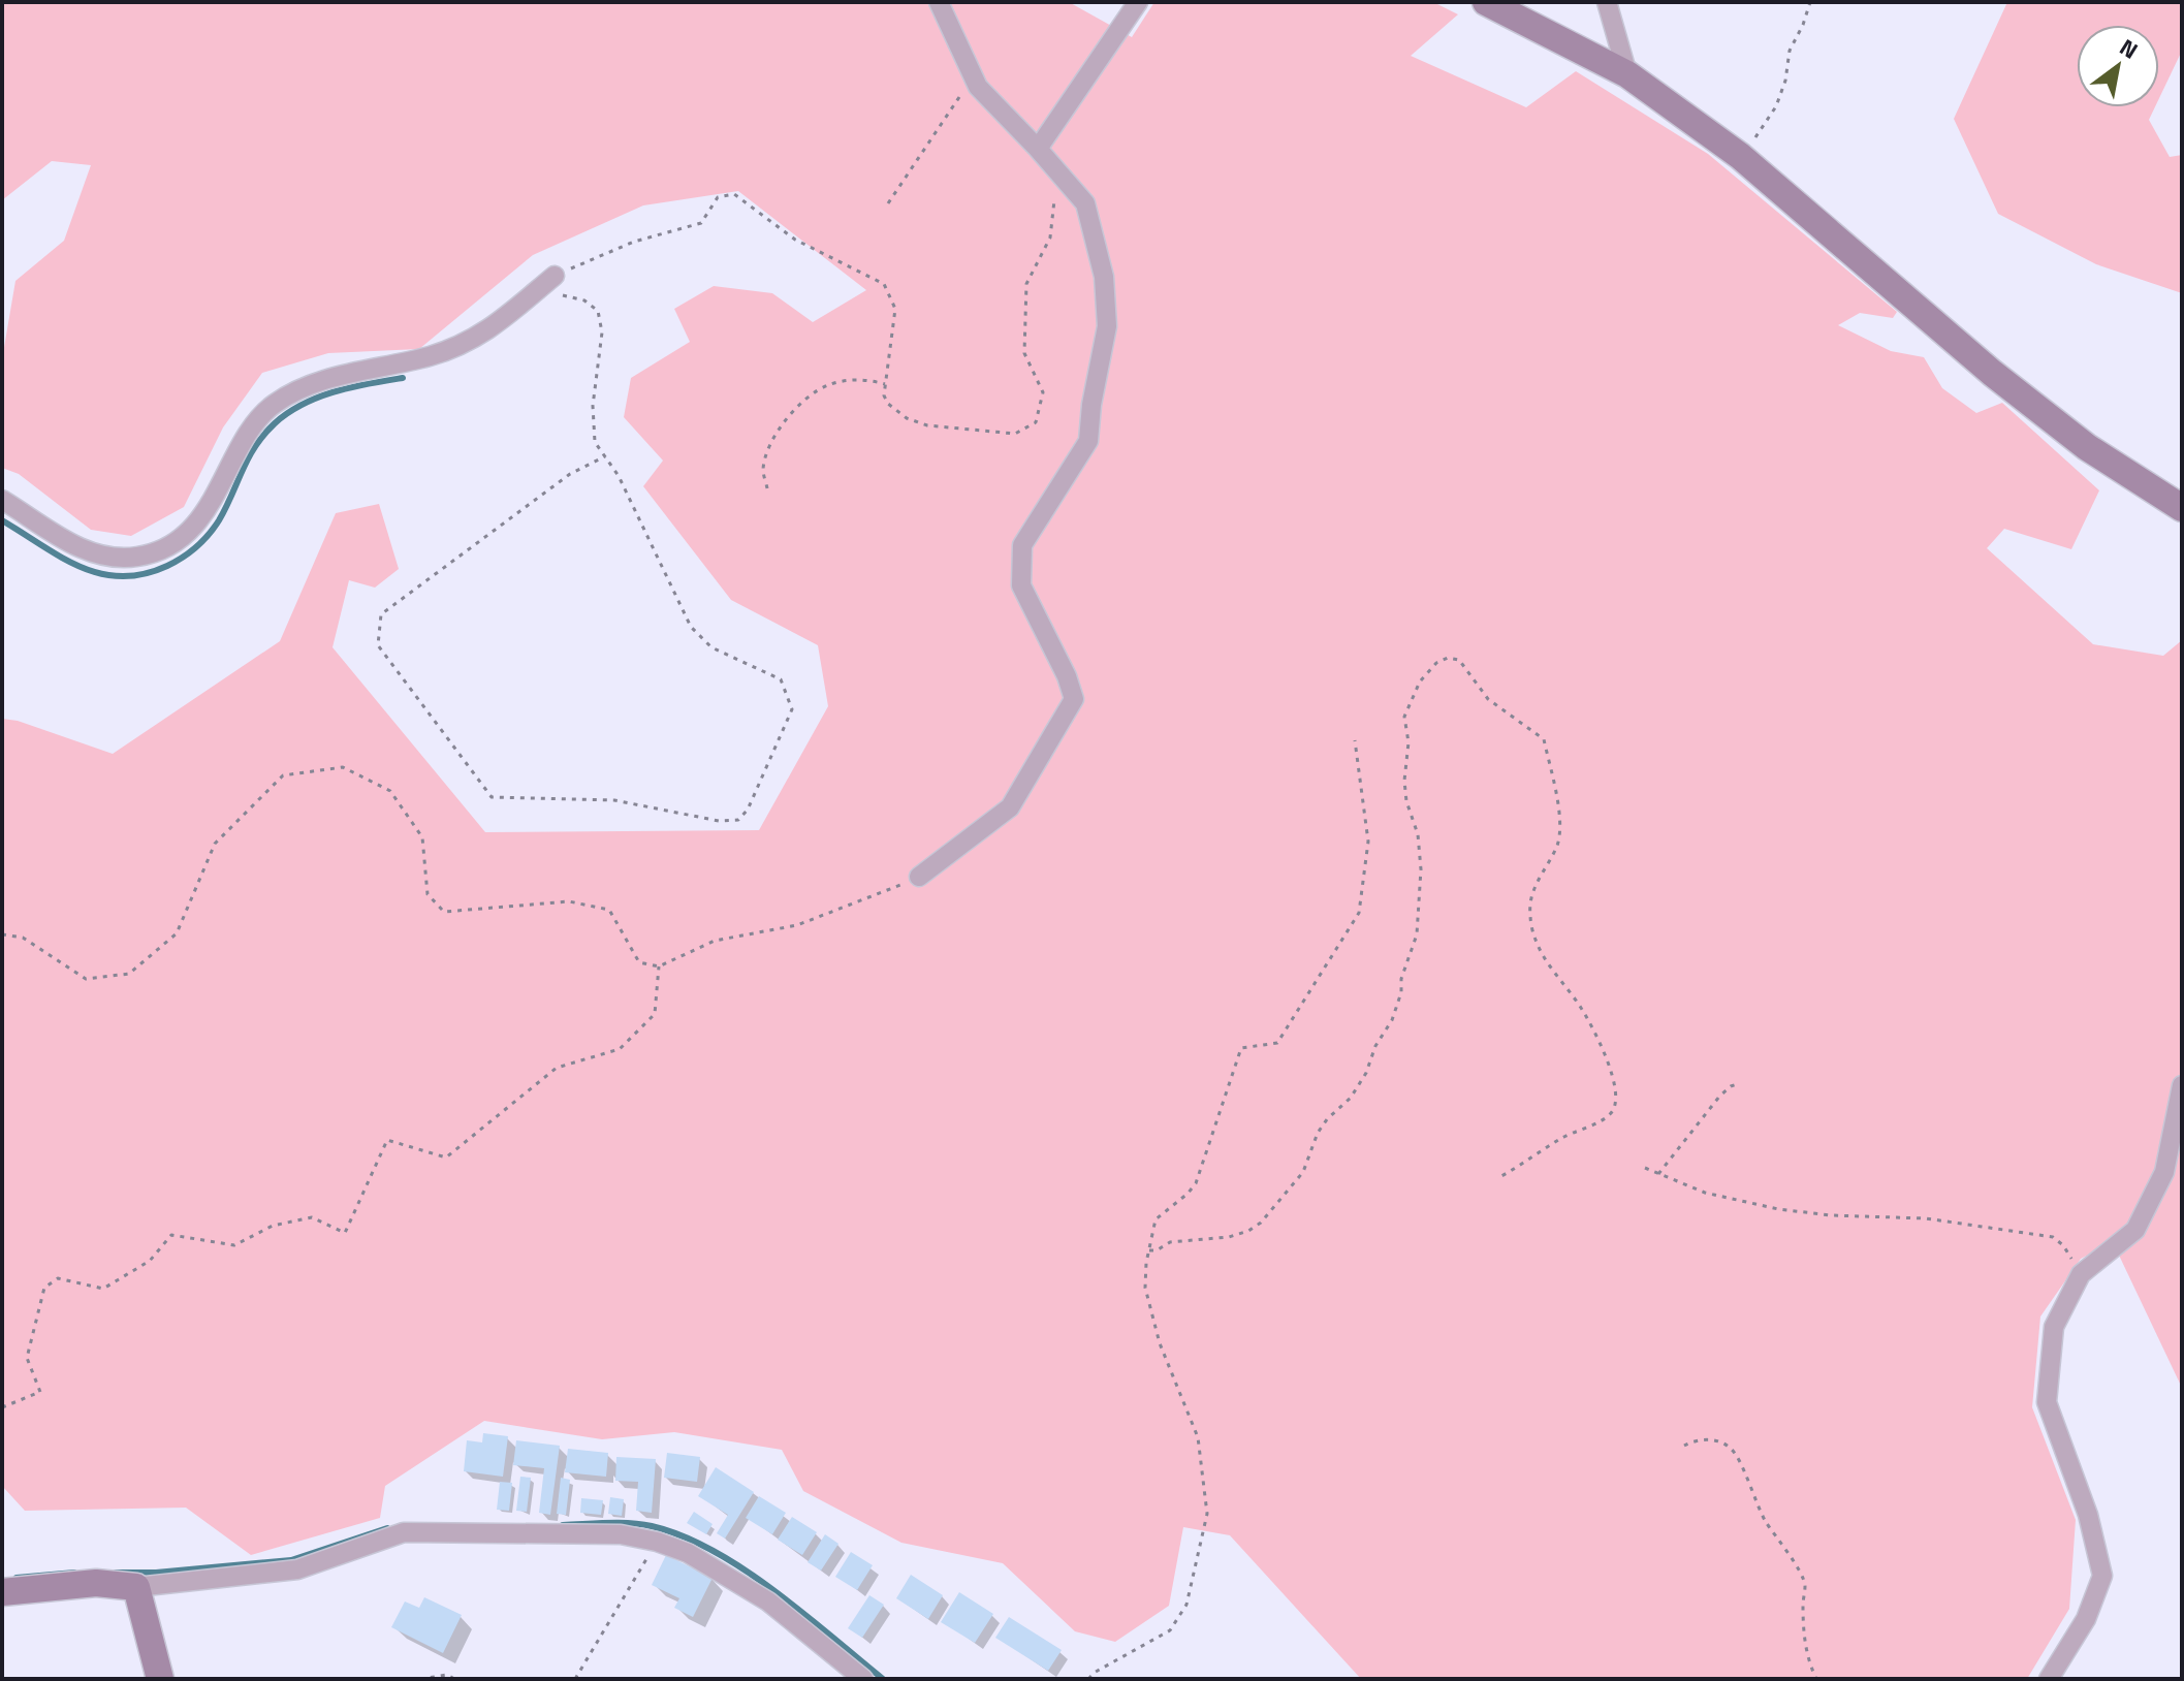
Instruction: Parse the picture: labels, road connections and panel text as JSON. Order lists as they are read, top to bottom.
{
  "north": "top right"
}
